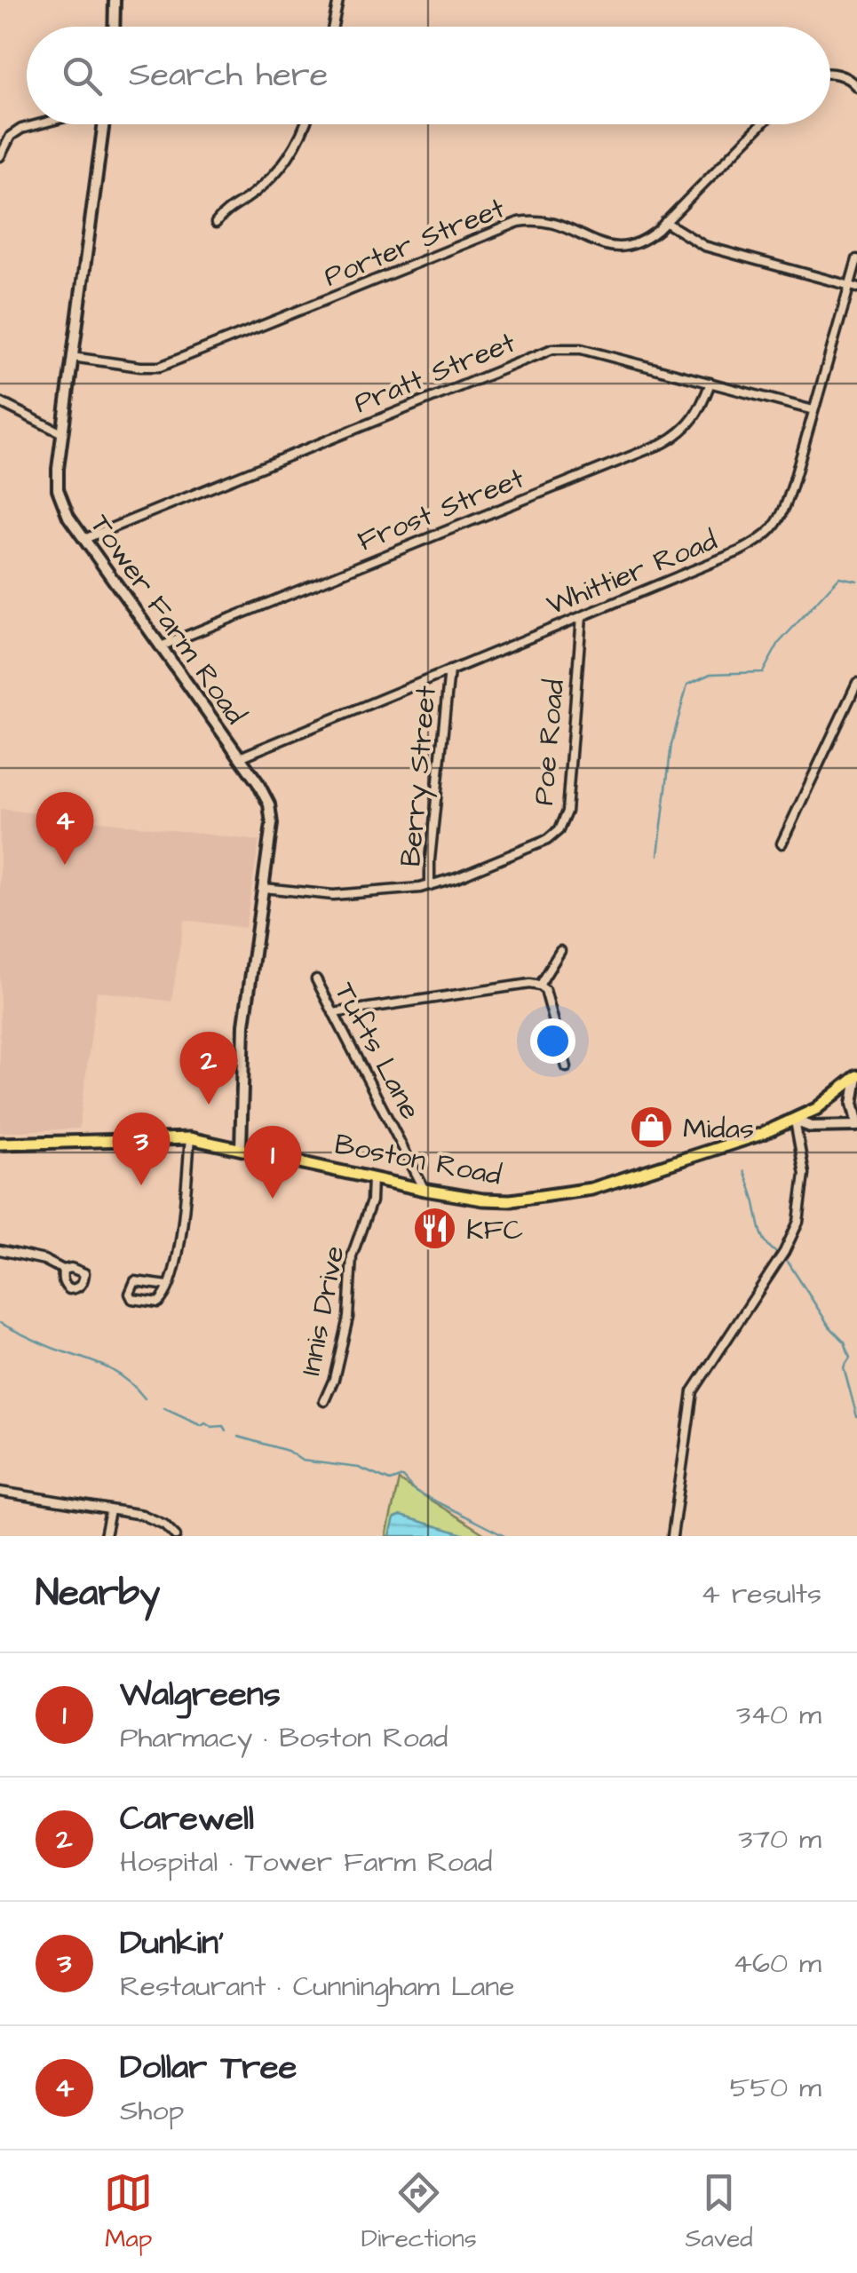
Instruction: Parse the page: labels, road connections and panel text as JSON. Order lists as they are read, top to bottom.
{
  "streets": {
    "main road": ["Boston Road"],
    "street": [
      "Porter Street",
      "Pratt Street",
      "Frost Street",
      "Whittier Road",
      "Tower Farm Road",
      "Poe Road",
      "Berry Street",
      "Tufts Lane",
      "Innis Drive"
    ]
  },
  "crossings": [
    ["Porter Street", "Tower Farm Road"],
    ["Pratt Street", "Frost Street"],
    ["Pratt Street", "Whittier Road"],
    ["Pratt Street", "Tower Farm Road"],
    ["Frost Street", "Tower Farm Road"],
    ["Whittier Road", "Tower Farm Road"],
    ["Whittier Road", "Poe Road"],
    ["Whittier Road", "Berry Street"],
    ["Tower Farm Road", "Poe Road"],
    ["Tower Farm Road", "Boston Road"],
    ["Poe Road", "Berry Street"],
    ["Tufts Lane", "Boston Road"],
    ["Boston Road", "Innis Drive"]
  ],
  "places": {
    "shop": ["Midas"],
    "restaurant": ["KFC"]
  },
  "page": {
    "search": "Search here",
    "pins": [
      "4",
      "2",
      "3",
      "1"
    ],
    "heading": ["Nearby", "4 results"],
    "list": [
      {
        "mark": "1",
        "name": "Walgreens",
        "note": "Pharmacy · Boston Road",
        "value": "340 m"
      },
      {
        "mark": "2",
        "name": "Carewell",
        "note": "Hospital · Tower Farm Road",
        "value": "370 m"
      },
      {
        "mark": "3",
        "name": "Dunkin'",
        "note": "Restaurant · Cunningham Lane",
        "value": "460 m"
      },
      {
        "mark": "4",
        "name": "Dollar Tree",
        "note": "Shop",
        "value": "550 m"
      }
    ],
    "nav": ["Map", "Directions", "Saved"]
  }
}
